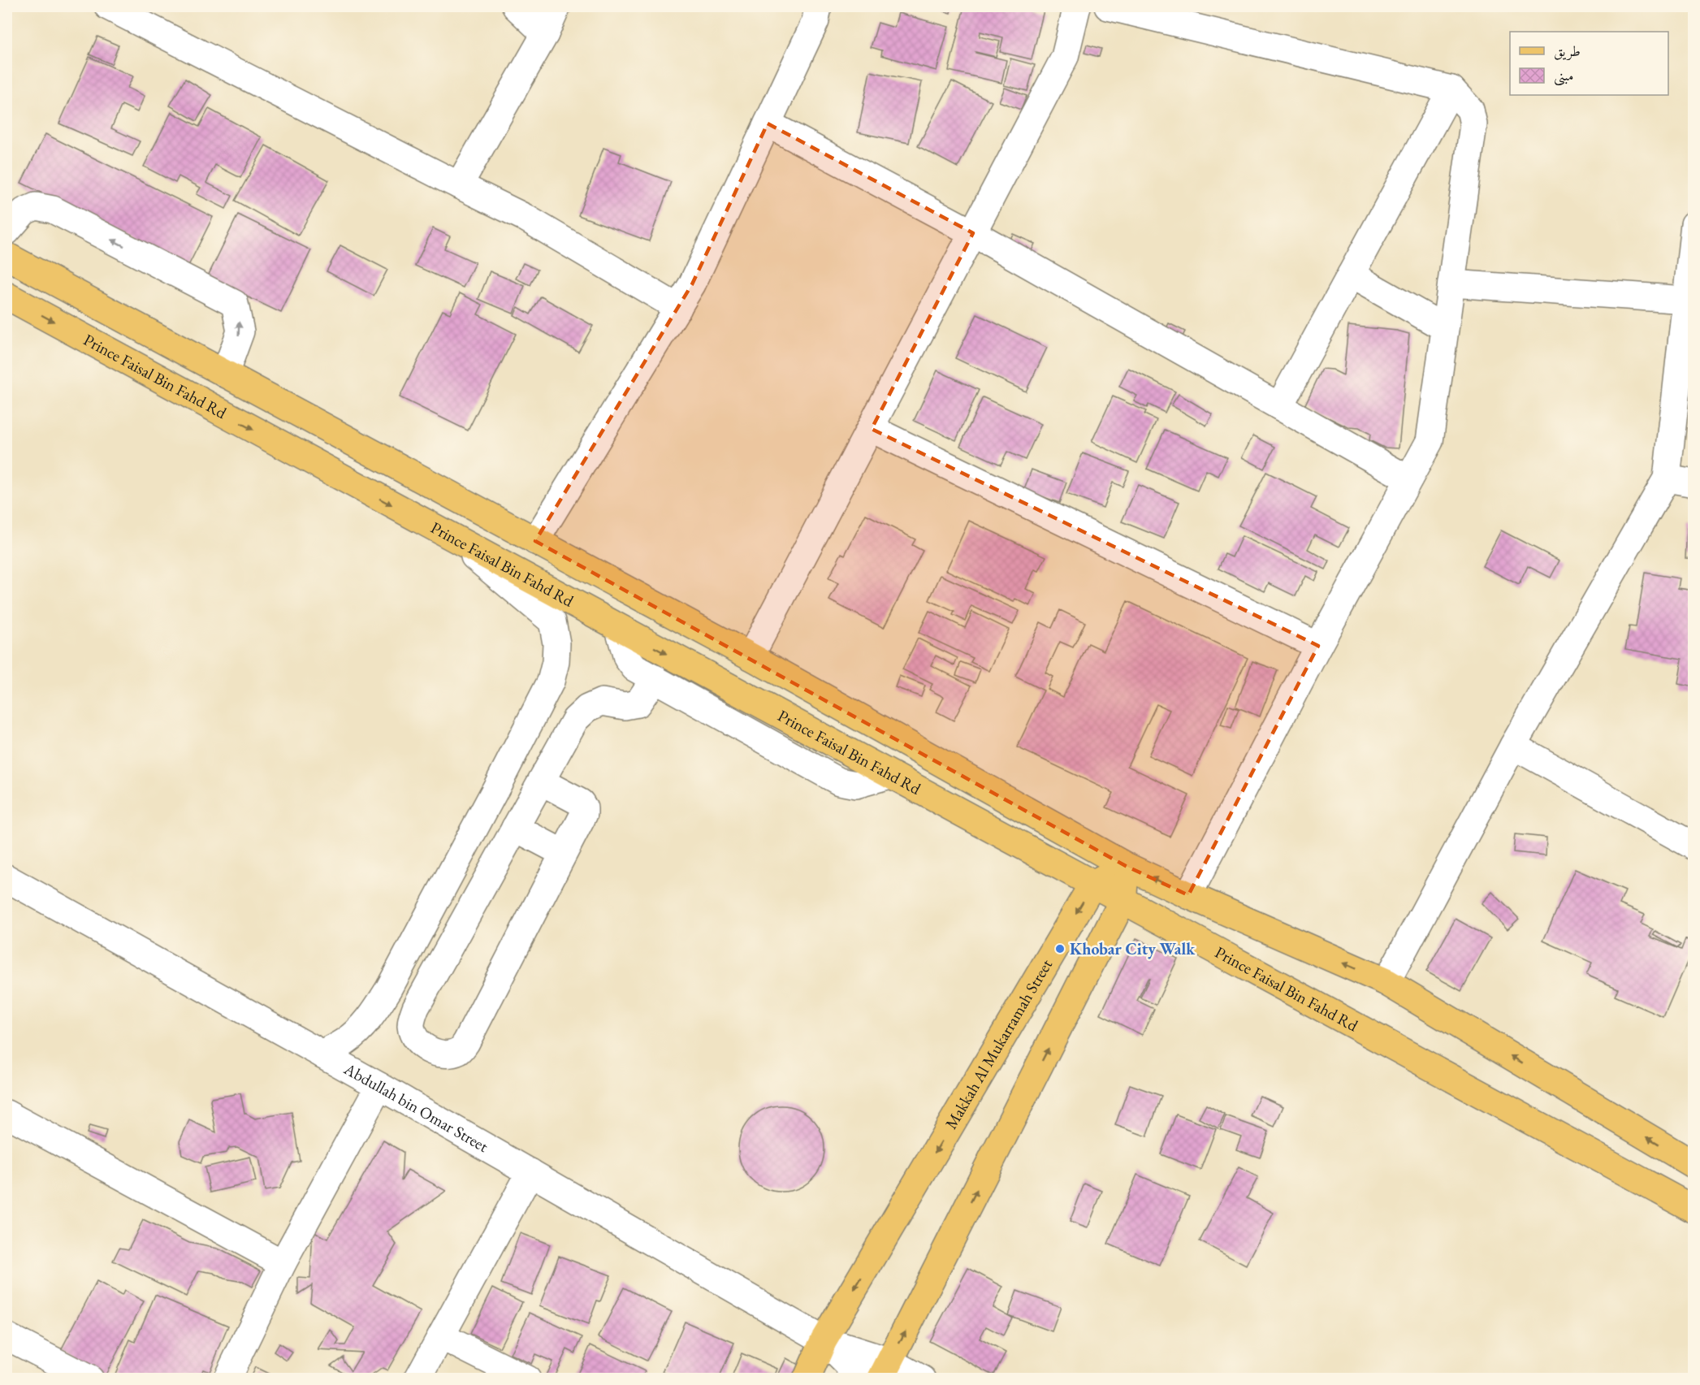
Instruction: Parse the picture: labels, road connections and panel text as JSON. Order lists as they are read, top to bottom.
{
  "streets": {
    "main road": ["Prince Faisal Bin Fahd Rd", "Makkah Al Mukarramah Street"],
    "street": ["Abdullah bin Omar Street"]
  },
  "crossings": [
    ["Prince Faisal Bin Fahd Rd", "Makkah Al Mukarramah Street"],
    ["Makkah Al Mukarramah Street", "Abdullah bin Omar Street"]
  ],
  "places": ["Khobar City Walk"],
  "legend": ["طريق", "مبنى"]
}
